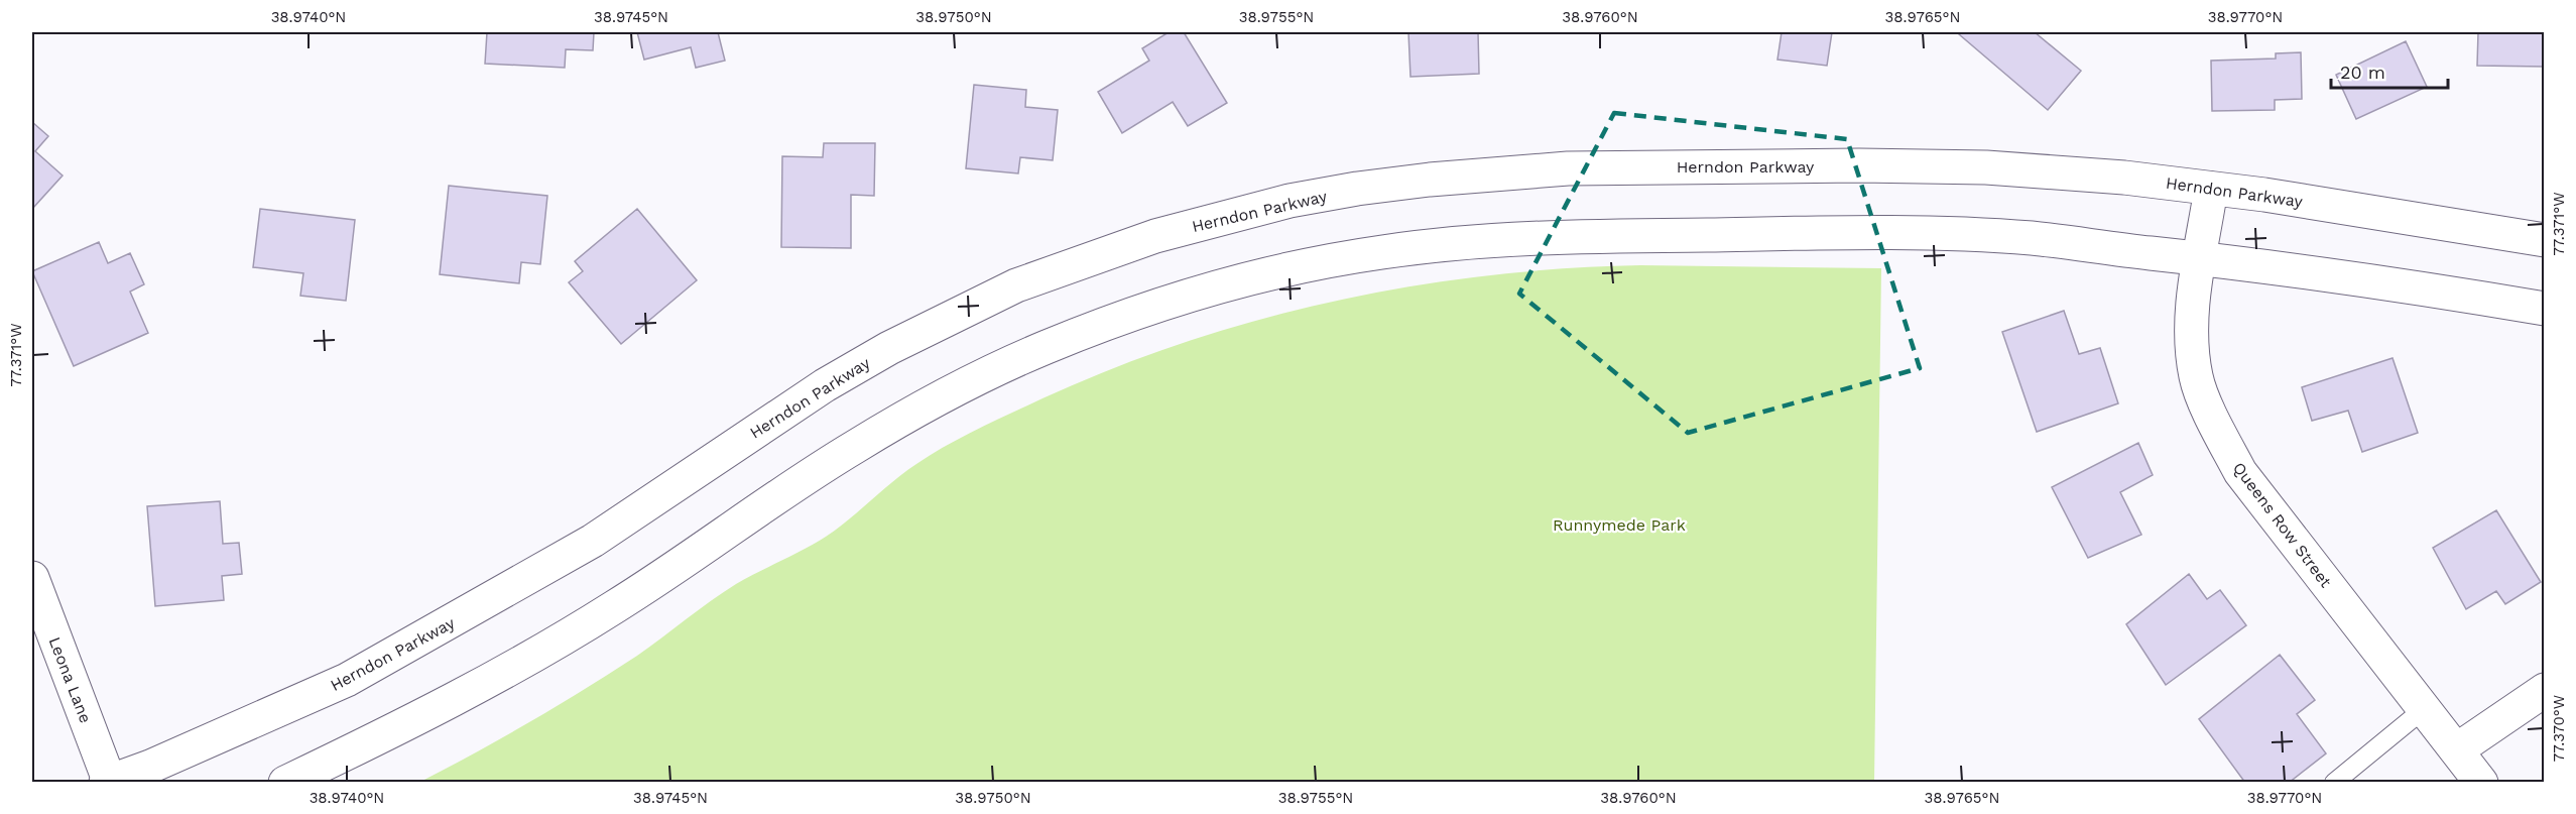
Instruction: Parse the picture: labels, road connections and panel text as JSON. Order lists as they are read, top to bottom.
{
  "streets": {
    "main road": ["Herndon Parkway", "Queens Row Street", "Leona Lane"]
  },
  "crossings": [
    ["Herndon Parkway", "Queens Row Street"],
    ["Herndon Parkway", "Leona Lane"]
  ],
  "parks": ["Runnymede Park"],
  "scale_bar": "20 m",
  "coordinates": [
    "38.9740°N",
    "38.9745°N",
    "38.9750°N",
    "38.9755°N",
    "38.9760°N",
    "38.9765°N",
    "38.9770°N",
    "77.371°W",
    "77.370°W"
  ]
}
